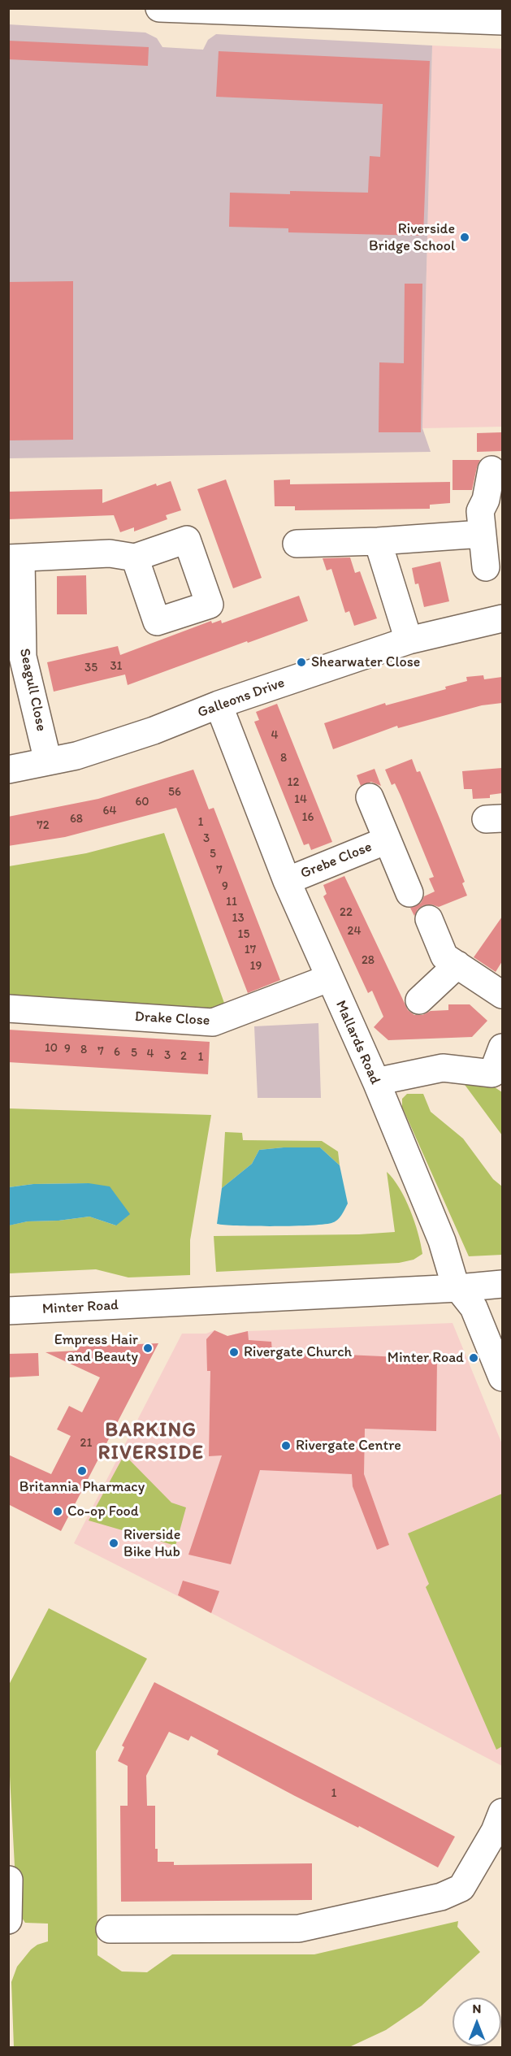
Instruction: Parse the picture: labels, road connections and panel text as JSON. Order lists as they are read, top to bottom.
{
  "streets": {
    "street": [
      "Seagull Close",
      "Galleons Drive",
      "Grebe Close",
      "Drake Close",
      "Mallards Road",
      "Minter Road"
    ]
  },
  "crossings": [
    ["Seagull Close", "Galleons Drive"],
    ["Galleons Drive", "Mallards Road"],
    ["Grebe Close", "Mallards Road"],
    ["Drake Close", "Mallards Road"],
    ["Mallards Road", "Minter Road"]
  ],
  "districts": ["BARKING RIVERSIDE"],
  "places": [
    "Riverside Bridge School",
    "Shearwater Close",
    "Empress Hair and Beauty",
    "Rivergate Church",
    "Minter Road",
    "Rivergate Centre",
    "Britannia Pharmacy",
    "Co-op Food",
    "Riverside Bike Hub"
  ],
  "house_numbers": [
    "31",
    "35",
    "4",
    "8",
    "12",
    "56",
    "14",
    "60",
    "64",
    "16",
    "68",
    "1",
    "72",
    "3",
    "5",
    "7",
    "9",
    "11",
    "22",
    "13",
    "24",
    "15",
    "17",
    "28",
    "19",
    "10",
    "9",
    "8",
    "7",
    "6",
    "5",
    "4",
    "3",
    "2",
    "1",
    "21",
    "1"
  ],
  "north": "top"
}
